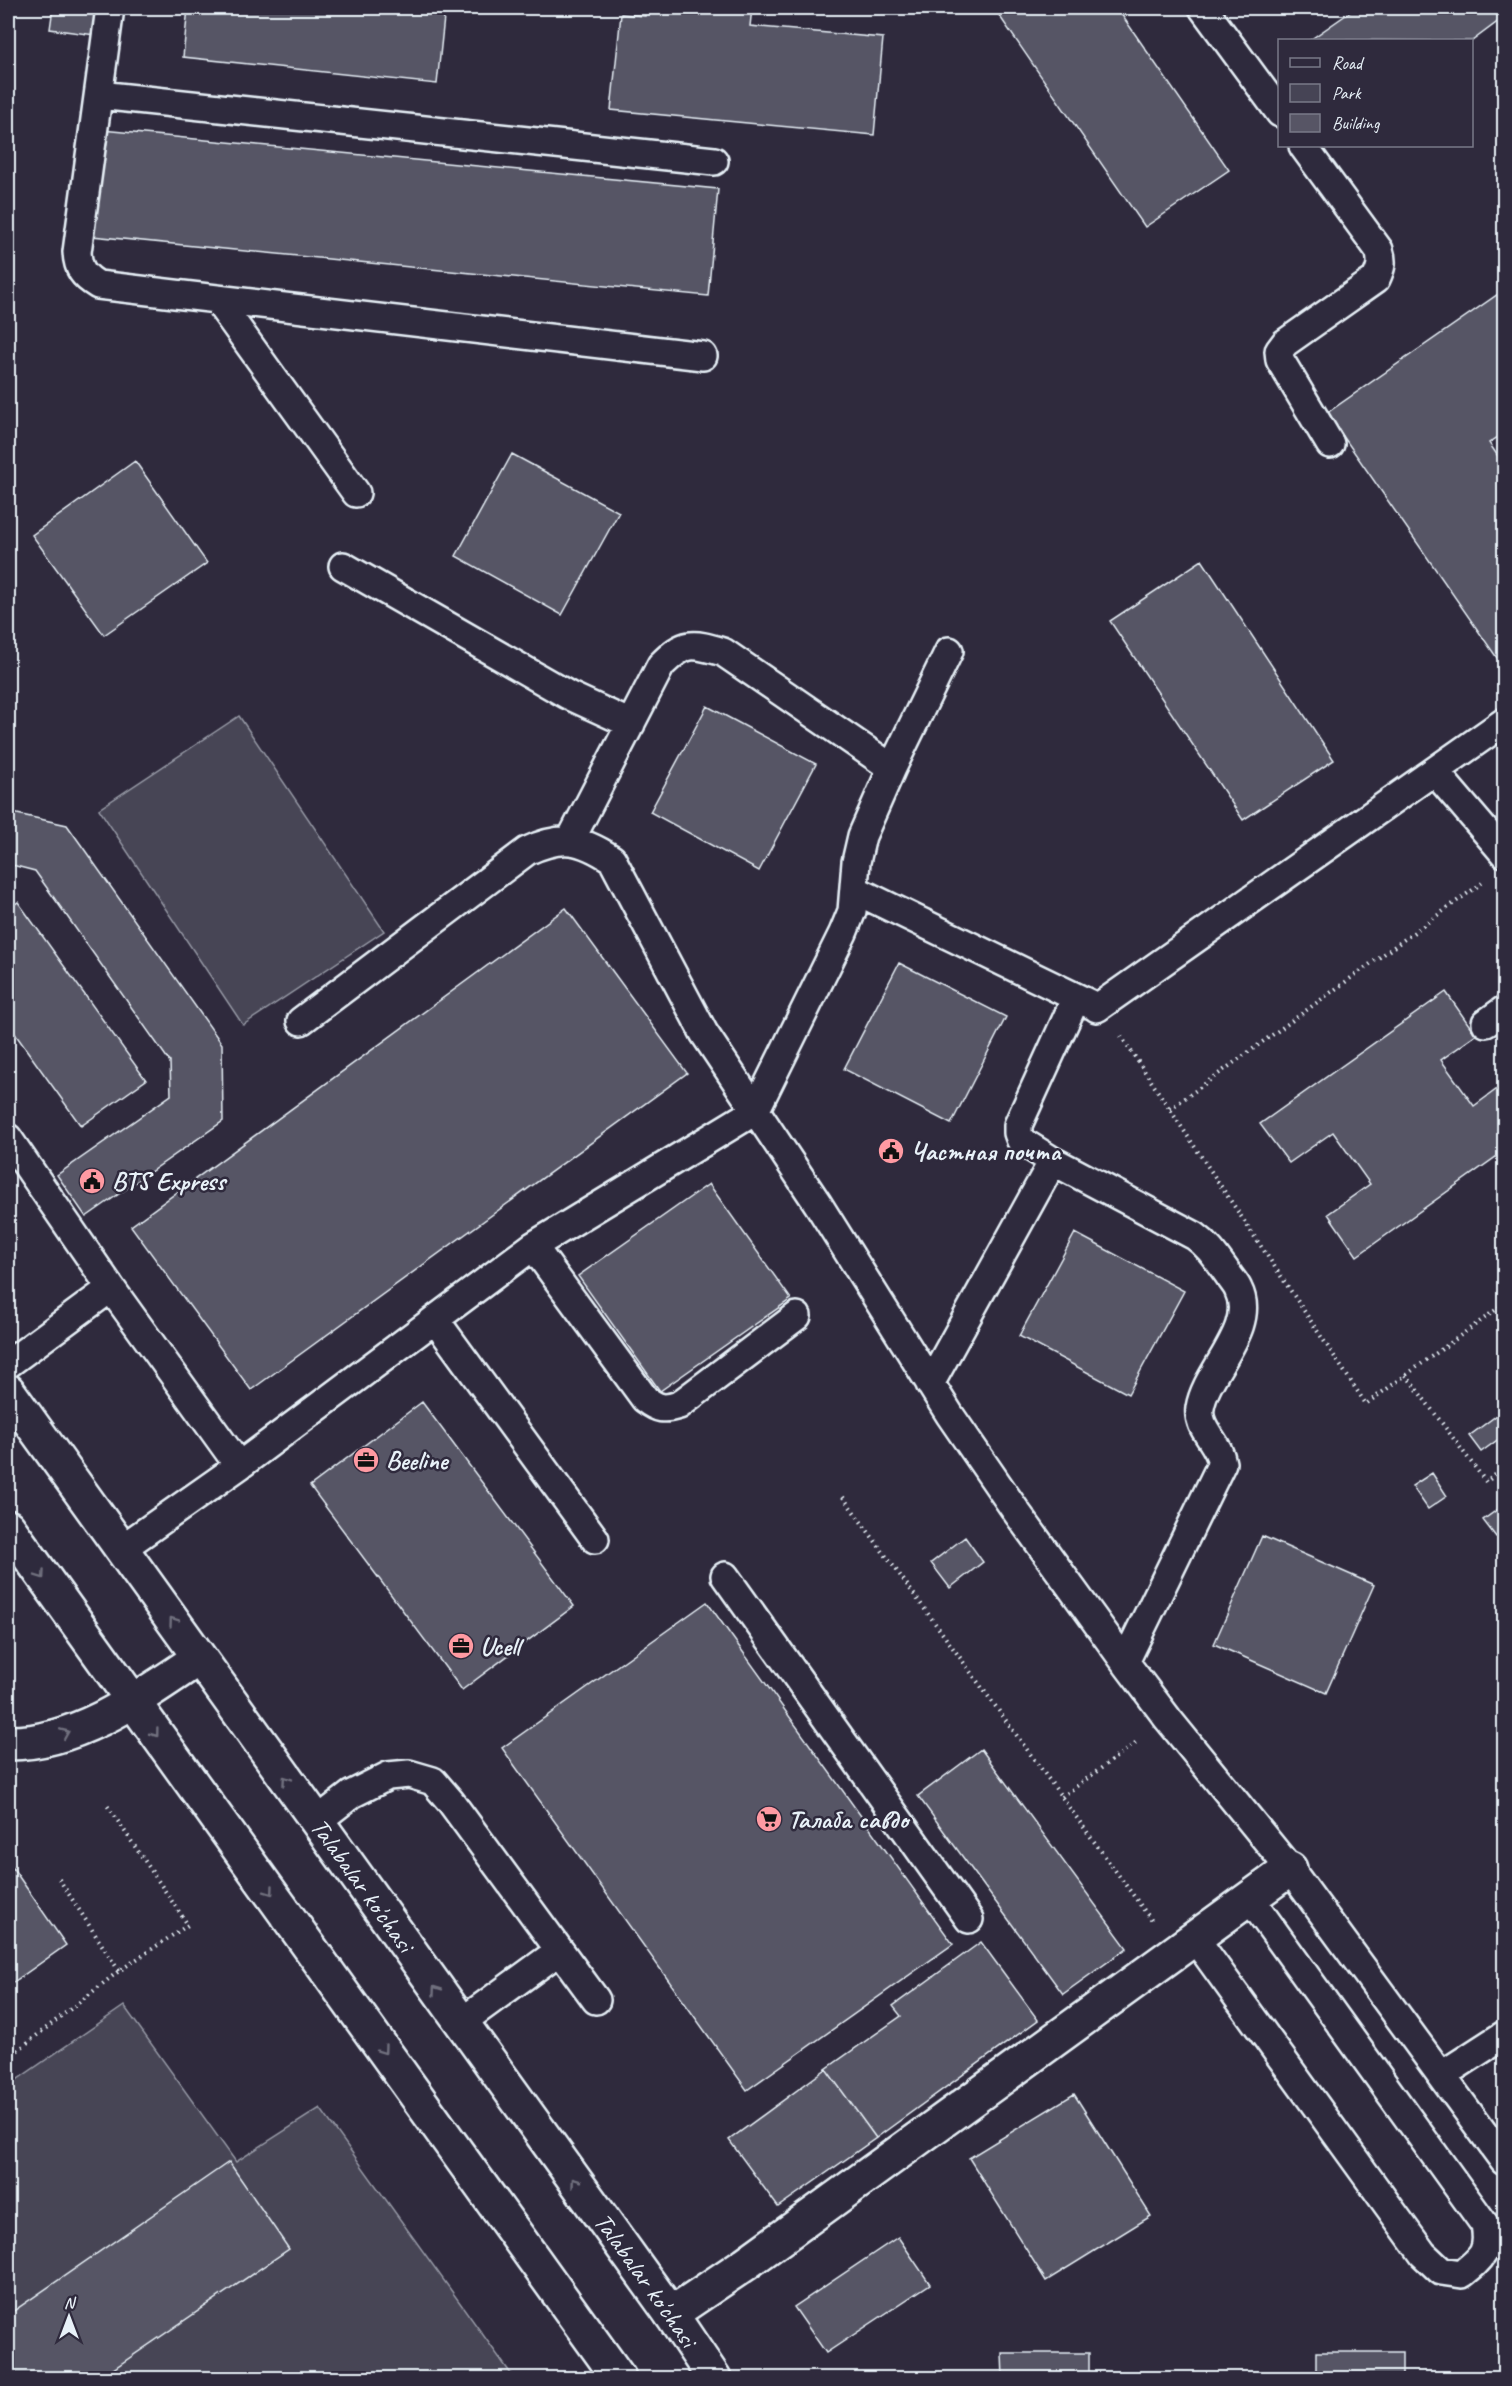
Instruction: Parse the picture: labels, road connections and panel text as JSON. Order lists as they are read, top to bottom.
{
  "streets": {
    "main road": ["Talabalar ko'chasi"]
  },
  "places": {
    "public building": ["Частная почта", "BTS Express"],
    "office": ["Beeline", "Ucell"],
    "supermarket": ["Талаба савдо"]
  },
  "legend": ["Road", "Park", "Building"],
  "north": "top"
}
